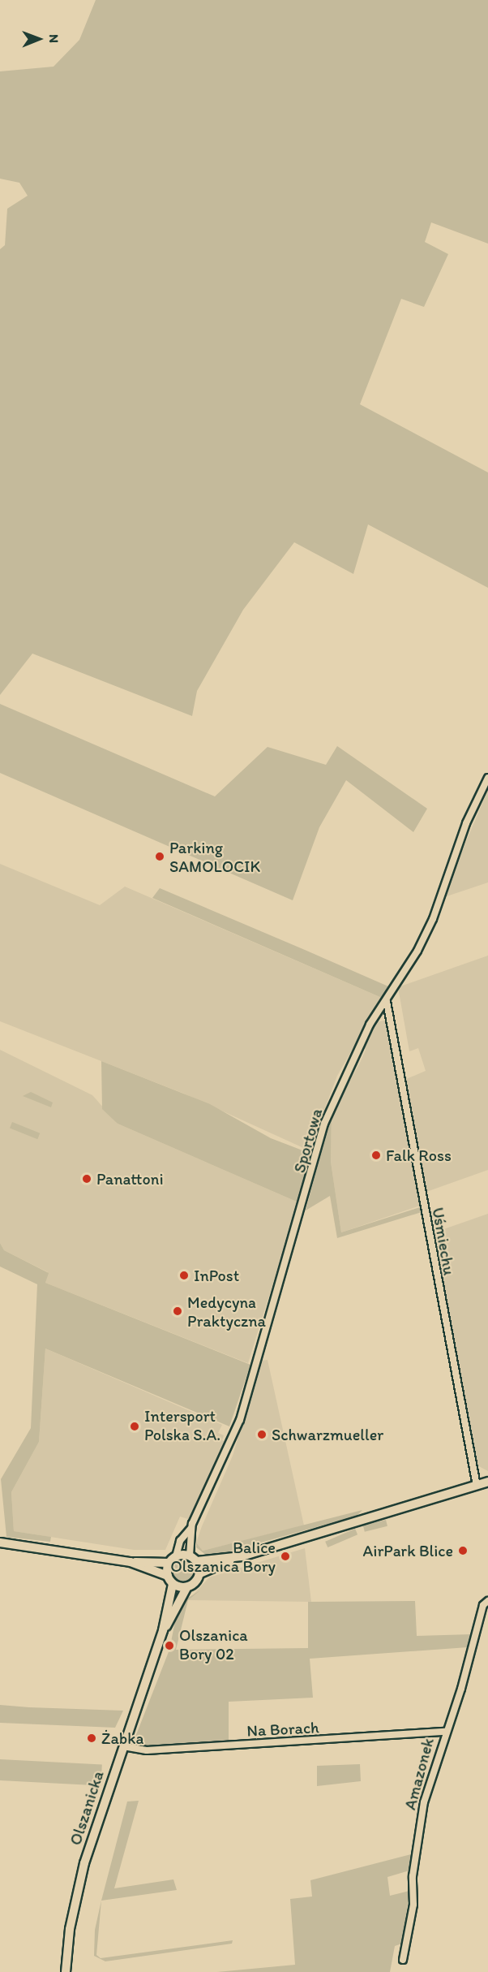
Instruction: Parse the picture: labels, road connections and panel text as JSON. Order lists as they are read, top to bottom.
{
  "streets": {
    "main road": ["Olszanicka"],
    "street": [
      "Sportowa",
      "Uśmiechu",
      "Na Borach",
      "Amazonek"
    ]
  },
  "crossings": [
    ["Sportowa", "Uśmiechu"],
    ["Sportowa", "Olszanicka"],
    ["Na Borach", "Amazonek"],
    ["Na Borach", "Olszanicka"]
  ],
  "places": [
    "Parking SAMOLOCIK",
    "Falk Ross",
    "Panattoni",
    "InPost",
    "Medycyna Praktyczna",
    "Intersport Polska S.A.",
    "Schwarzmueller",
    "AirPark Blice",
    "Balice Olszanica Bory",
    "Olszanica Bory 02",
    "Żabka"
  ],
  "north": "right"
}
